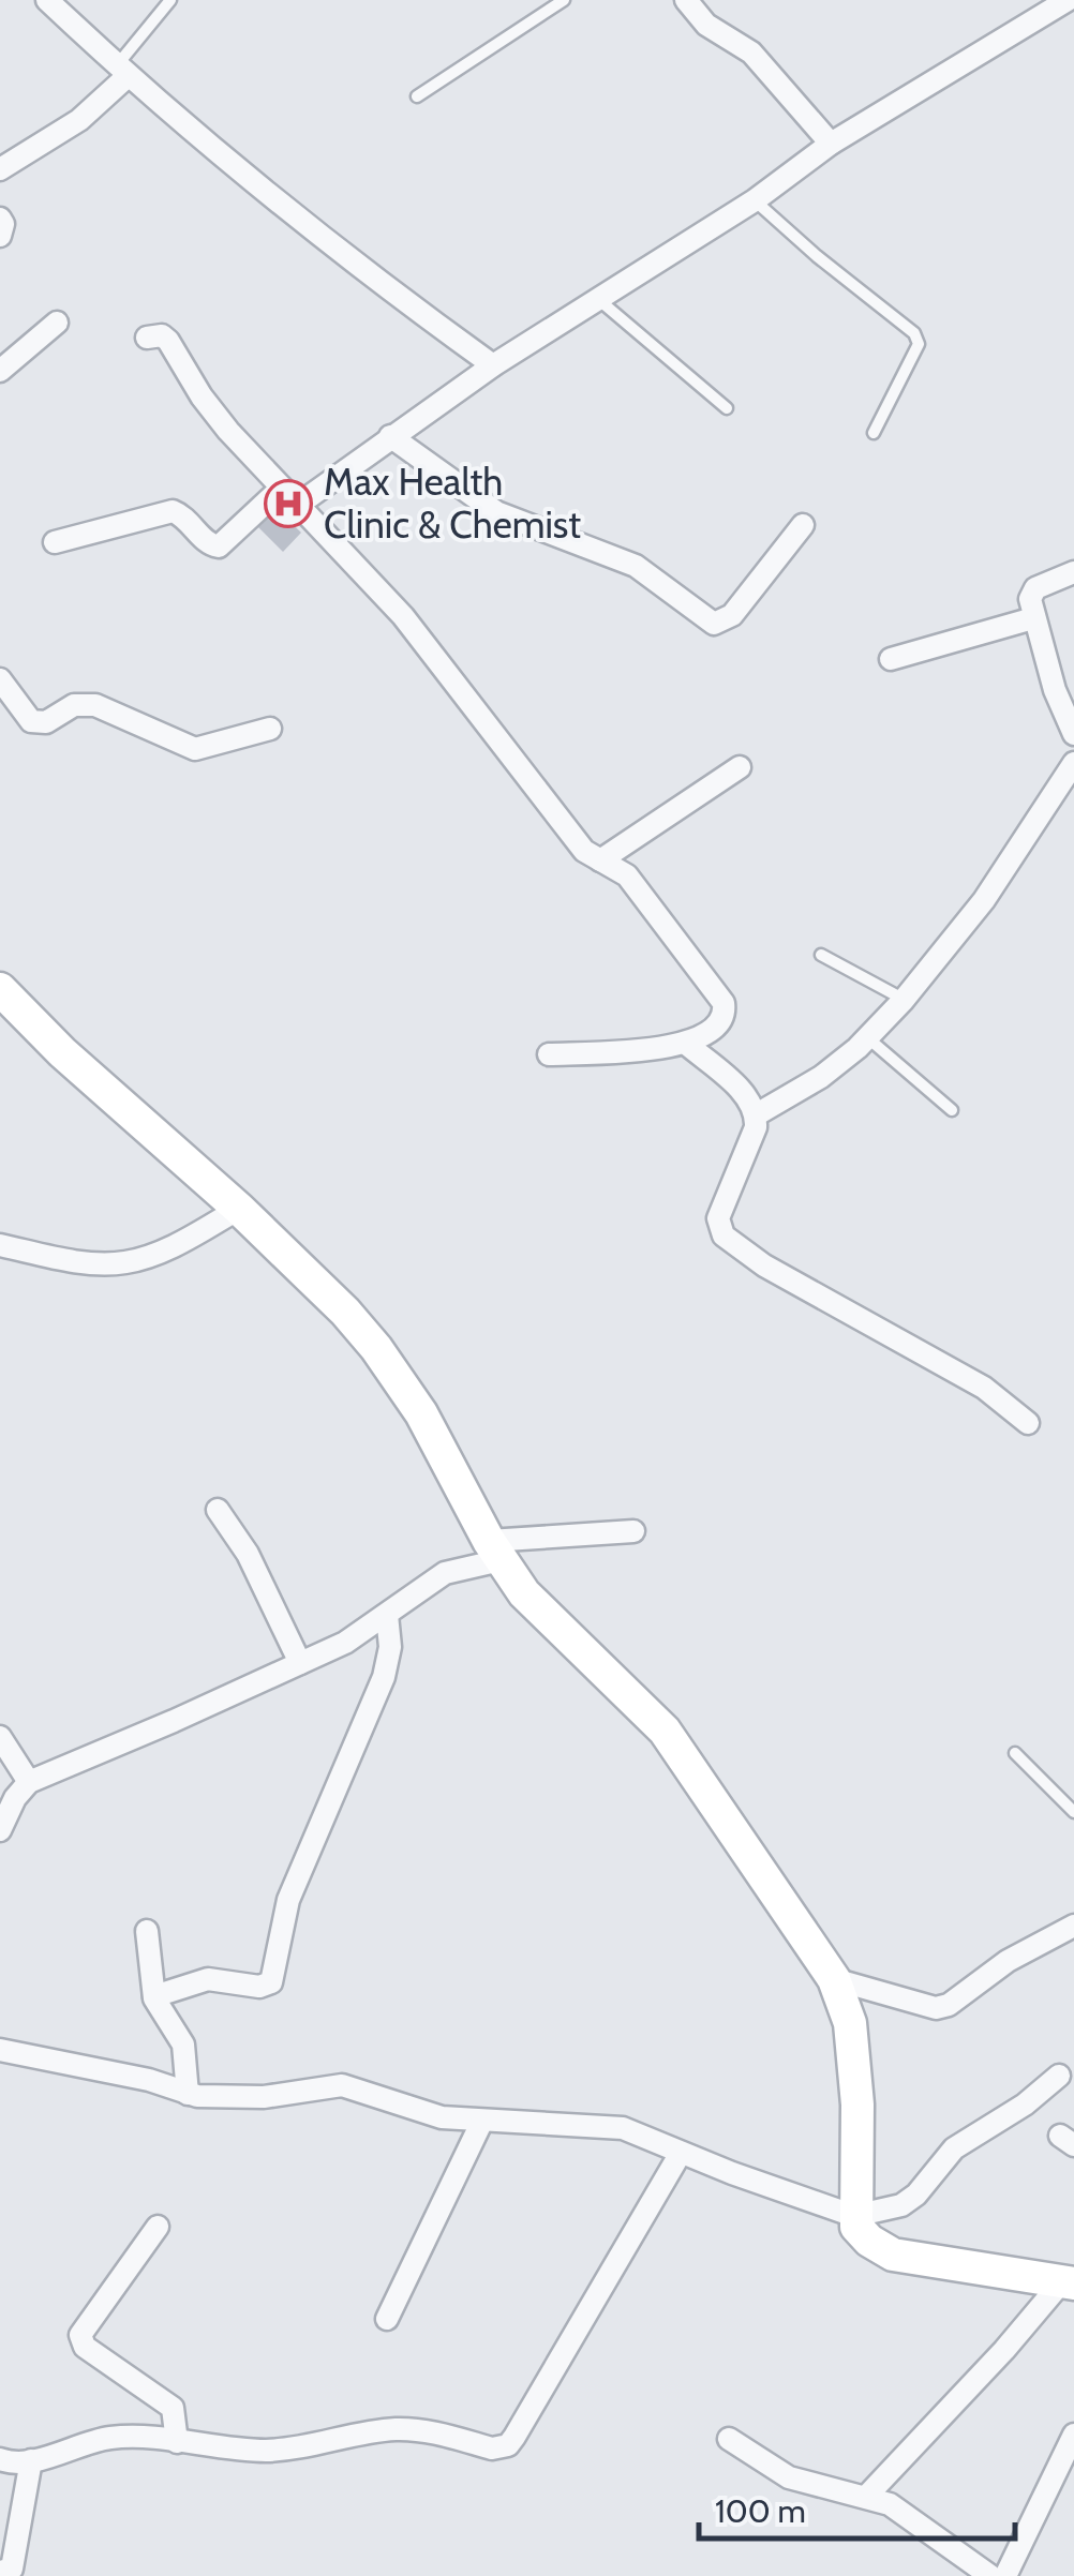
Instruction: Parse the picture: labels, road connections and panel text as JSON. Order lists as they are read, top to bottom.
{
  "places": {
    "hospital": ["Max Health Clinic & Chemist"]
  },
  "scale_bar": "100 m"
}
